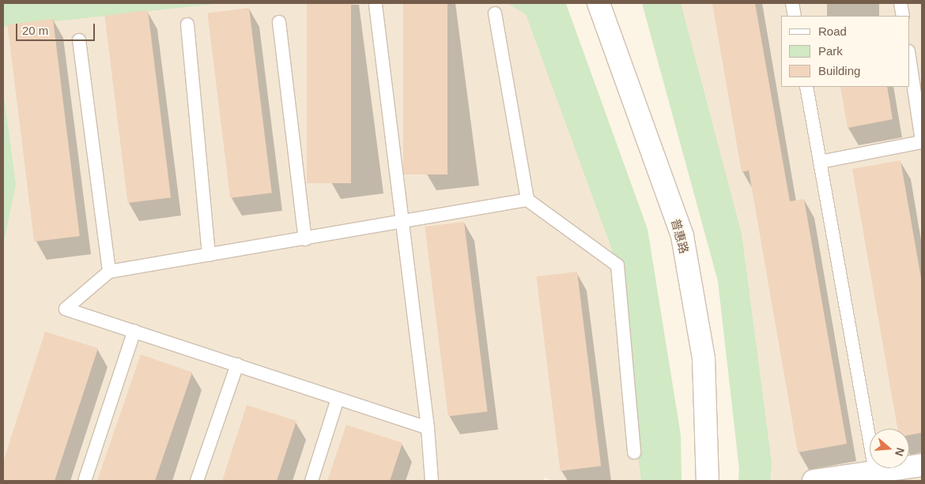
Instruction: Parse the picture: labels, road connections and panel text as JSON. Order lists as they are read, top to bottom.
{
  "streets": {
    "main road": ["普惠路"]
  },
  "legend": ["Road", "Park", "Building"],
  "scale_bar": "20 m",
  "north": "right"
}
